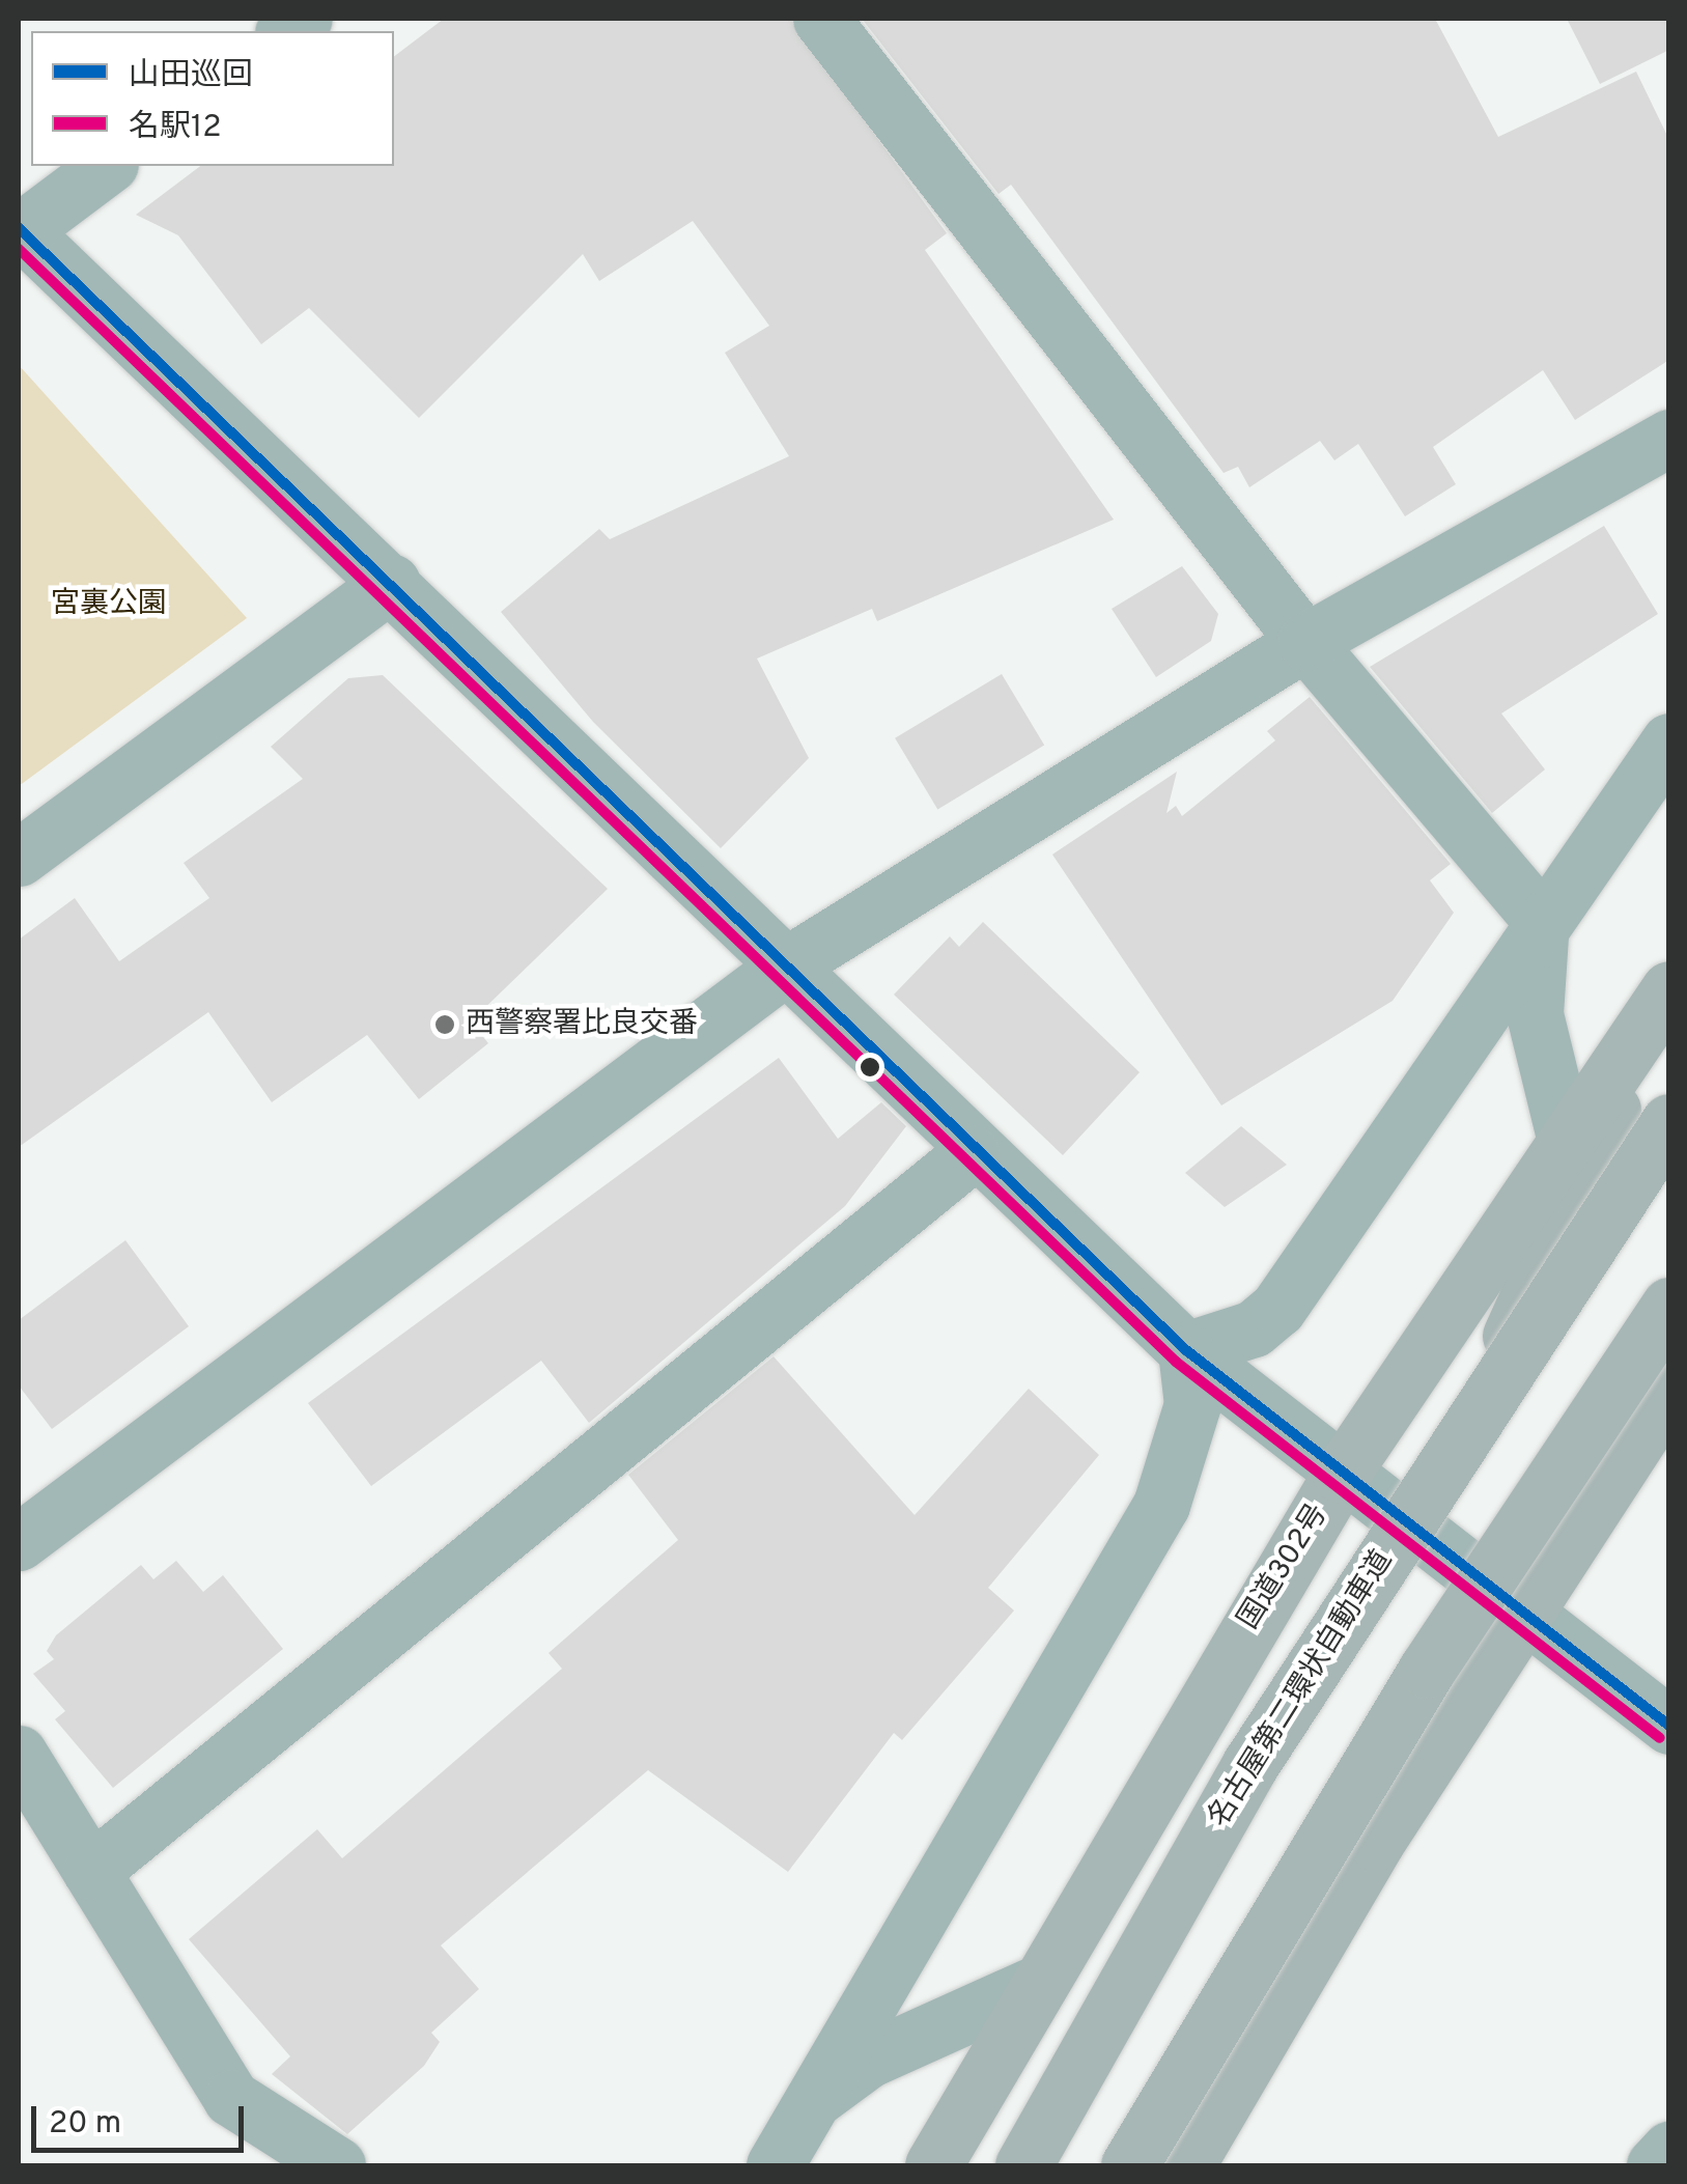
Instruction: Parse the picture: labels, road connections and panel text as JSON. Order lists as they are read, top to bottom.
{
  "streets": {
    "highway": ["国道302号", "名古屋第二環状自動車道"]
  },
  "parks": ["宮裏公園"],
  "places": ["西警察署比良交番"],
  "lines": ["transit line 山田巡回", "transit line 名駅12"],
  "legend": ["山田巡回", "名駅12"],
  "scale_bar": "20 m"
}
